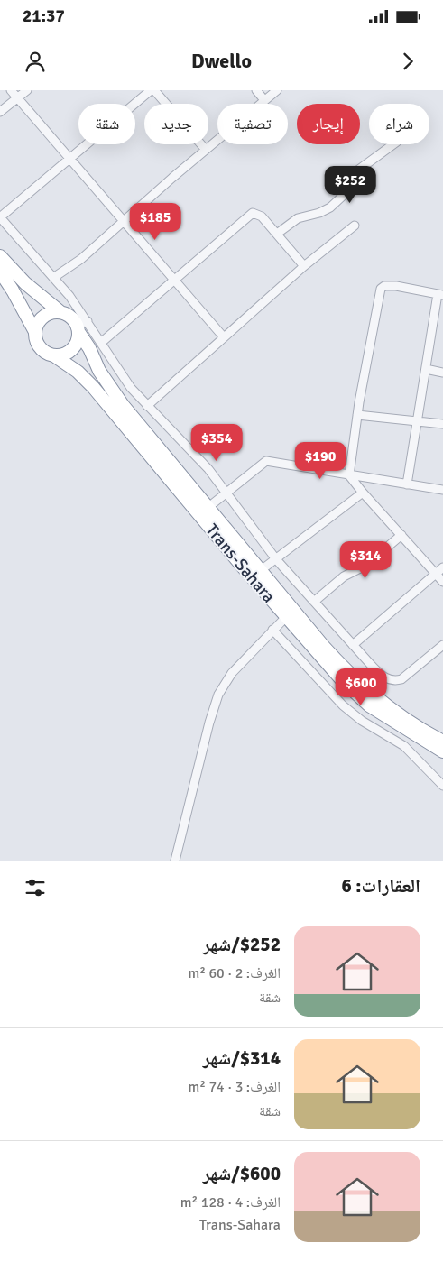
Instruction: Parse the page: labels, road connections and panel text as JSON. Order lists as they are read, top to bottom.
{
  "streets": {
    "highway": ["Trans-Sahara"]
  },
  "page": {
    "status": "21:37",
    "header": "Dwello",
    "chip": [
      "شراء",
      "إيجار",
      "تصفية",
      "جديد",
      "شقة"
    ],
    "price": [
      "$252",
      "$185",
      "$354",
      "$190",
      "$314",
      "$600"
    ],
    "heading": "العقارات: 6",
    "list": [
      {
        "name": "$252/شهر",
        "note": "الغرف: 2 · 60 m² · شقة"
      },
      {
        "name": "$314/شهر",
        "note": "الغرف: 3 · 74 m² · شقة"
      },
      {
        "name": "$600/شهر",
        "note": "الغرف: 4 · 128 m² · Trans-Sahara"
      }
    ]
  }
}
